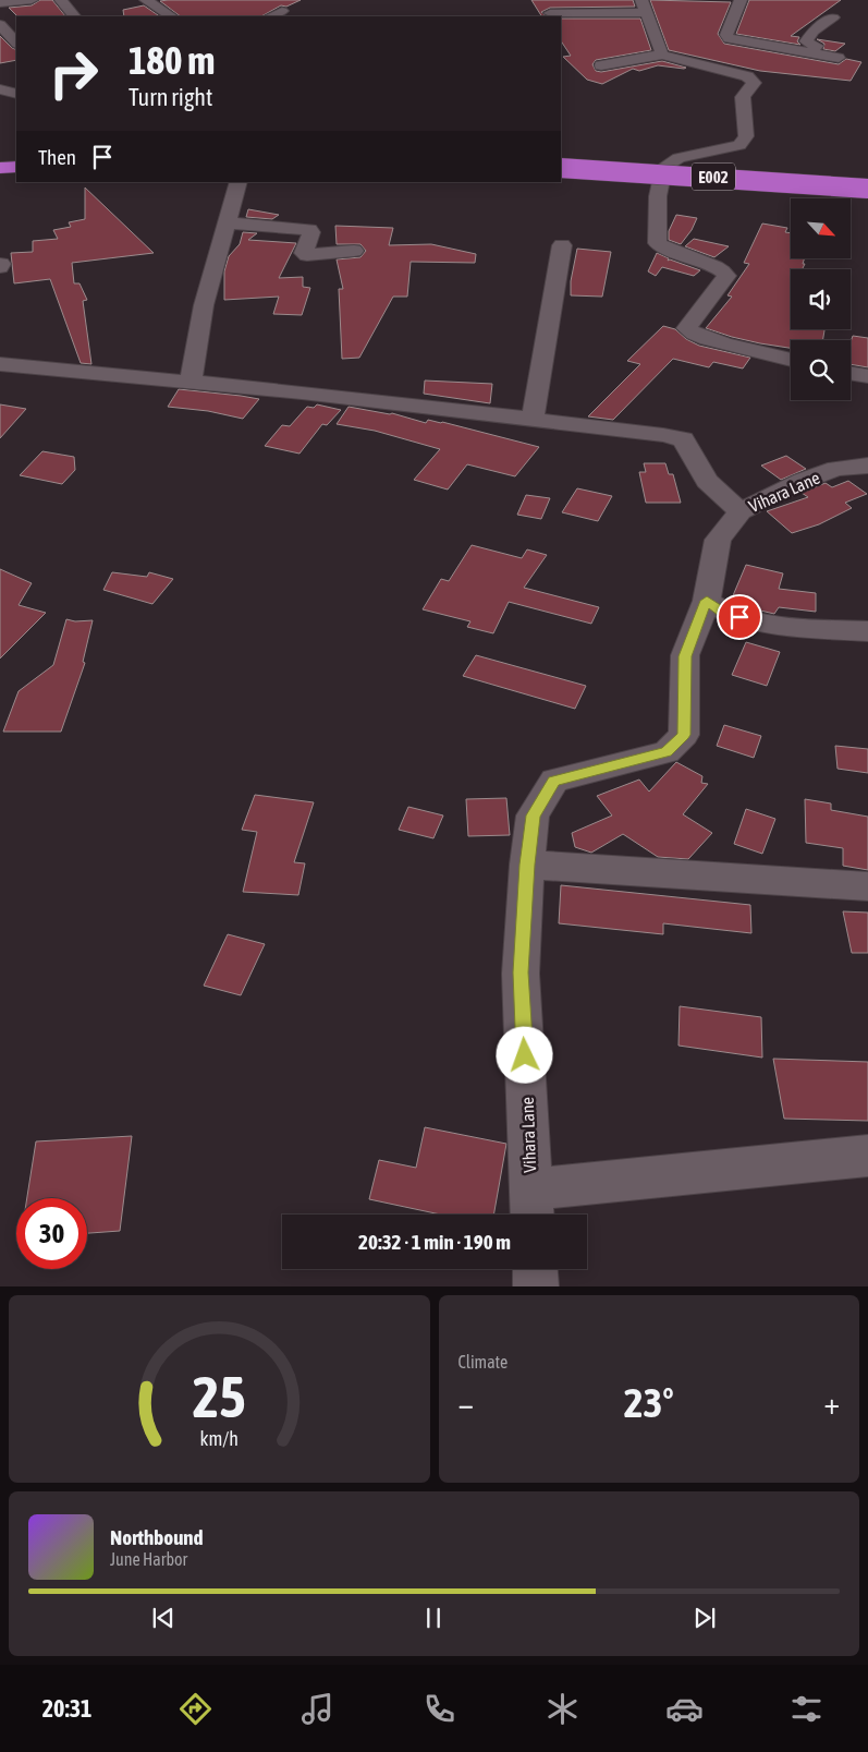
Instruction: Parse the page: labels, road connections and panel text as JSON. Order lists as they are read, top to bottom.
{
  "streets": {
    "highway": ["E002"],
    "street": ["Vihara Lane"]
  },
  "north": "bottom right",
  "page": {
    "turn": ["180 m", "Turn right"],
    "then": "Then",
    "limit": "30",
    "trip": "20:32 · 1 min · 190 m",
    "tile": "Climate",
    "heat": ["−", "23°", "+"],
    "song": ["Northbound", "June Harbor"],
    "tabs": "20:31",
    "gauge": ["25", "km/h"]
  }
}
